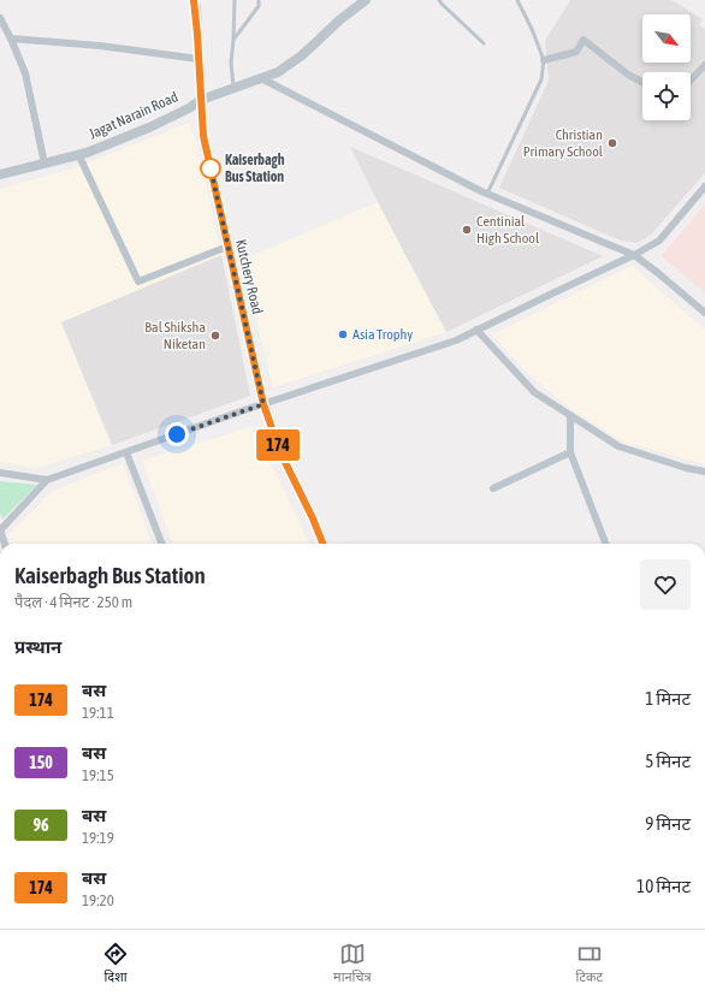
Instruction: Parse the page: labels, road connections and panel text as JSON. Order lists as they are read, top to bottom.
{
  "streets": {
    "street": ["Jagat Narain Road", "Kutchery Road"]
  },
  "crossings": [
    ["Jagat Narain Road", "Kutchery Road"]
  ],
  "places": [
    "Christian Primary School",
    "Kaiserbagh Bus Station",
    "Centinial High School",
    "Asia Trophy",
    "Bal Shiksha Niketan"
  ],
  "lines": ["bus line 174"],
  "north": "bottom right",
  "page": {
    "on_map": "174",
    "heading": [
      ["Kaiserbagh Bus Station", "पैदल · 4 मिनट · 250 m"],
      "प्रस्थान"
    ],
    "list": [
      {
        "mark": "174",
        "name": "बस",
        "note": "19:11",
        "value": "1 मिनट"
      },
      {
        "mark": "150",
        "name": "बस",
        "note": "19:15",
        "value": "5 मिनट"
      },
      {
        "mark": "96",
        "name": "बस",
        "note": "19:19",
        "value": "9 मिनट"
      },
      {
        "mark": "174",
        "name": "बस",
        "note": "19:20",
        "value": "10 मिनट"
      }
    ],
    "tabs": ["दिशा", "मानचित्र", "टिकट"]
  }
}
